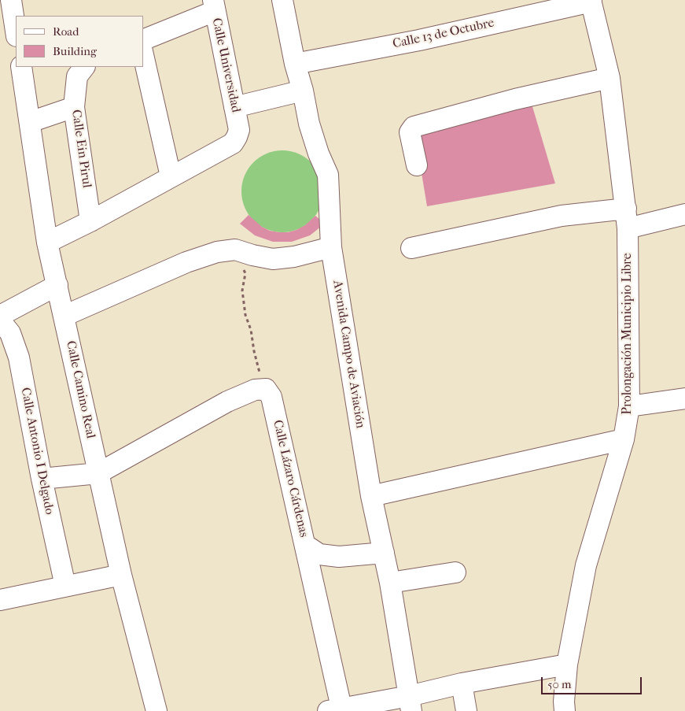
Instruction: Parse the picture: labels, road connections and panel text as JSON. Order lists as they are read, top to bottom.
{
  "streets": {
    "street": [
      "Calle 13 de Octubre",
      "Calle Universidad",
      "Calle Ein Pirul",
      "Prolongación Municipio Libre",
      "Avenida Campo de Aviación",
      "Calle Camino Real",
      "Calle Antonio I Delgado",
      "Calle Lázaro Cárdenas"
    ]
  },
  "crossings": [
    ["Calle 13 de Octubre", "Prolongación Municipio Libre"],
    ["Calle 13 de Octubre", "Avenida Campo de Aviación"]
  ],
  "legend": ["Road", "Building"],
  "scale_bar": "50 m"
}
